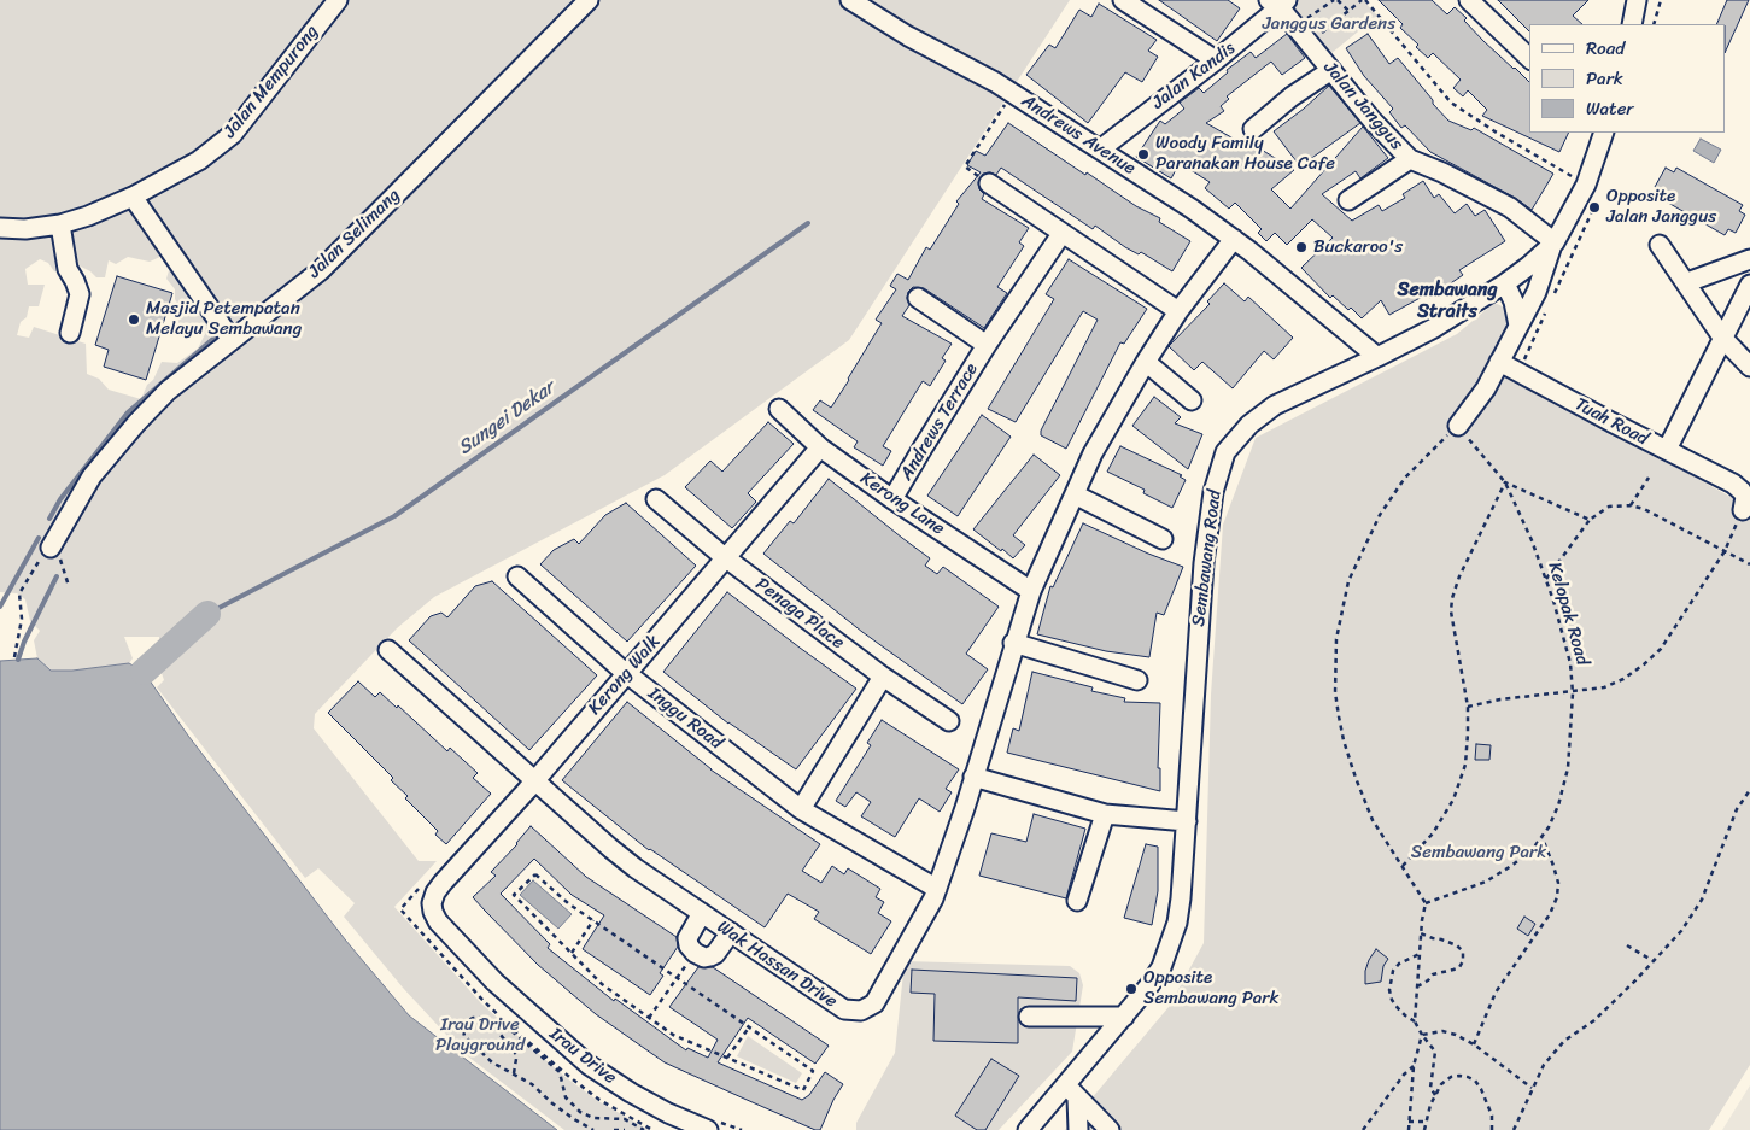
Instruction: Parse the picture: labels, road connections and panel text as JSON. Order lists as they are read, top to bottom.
{
  "streets": {
    "street": [
      "Jalan Kandis",
      "Jalan Mempurong",
      "Jalan Janggus",
      "Andrews Avenue",
      "Jalan Selimang",
      "Andrews Terrace",
      "Tuah Road",
      "Kerong Lane",
      "Sembawang Road",
      "Penaga Place",
      "Kerong Walk",
      "Inggu Road",
      "Wak Hassan Drive",
      "Irau Drive"
    ],
    "path": ["Kelopak Road"]
  },
  "crossings": [
    ["Jalan Kandis", "Jalan Janggus"],
    ["Jalan Kandis", "Andrews Avenue"],
    ["Jalan Janggus", "Sembawang Road"],
    ["Andrews Avenue", "Sembawang Road"],
    ["Andrews Avenue", "Wak Hassan Drive"],
    ["Andrews Terrace", "Kerong Lane"],
    ["Kerong Lane", "Kerong Walk"],
    ["Kerong Lane", "Wak Hassan Drive"],
    ["Penaga Place", "Kerong Walk"],
    ["Kerong Walk", "Inggu Road"],
    ["Kerong Walk", "Wak Hassan Drive"],
    ["Kerong Walk", "Irau Drive"],
    ["Inggu Road", "Wak Hassan Drive"]
  ],
  "districts": ["Sembawang Straits"],
  "water": ["Sungei Dekar"],
  "parks": ["Janggus Gardens", "Sembawang Park", "Irau Drive Playground"],
  "places": [
    "Woody Family Paranakan House Cafe",
    "Opposite Jalan Janggus",
    "Buckaroo's",
    "Masjid Petempatan Melayu Sembawang",
    "Opposite Sembawang Park"
  ],
  "legend": ["Road", "Park", "Water"]
}
